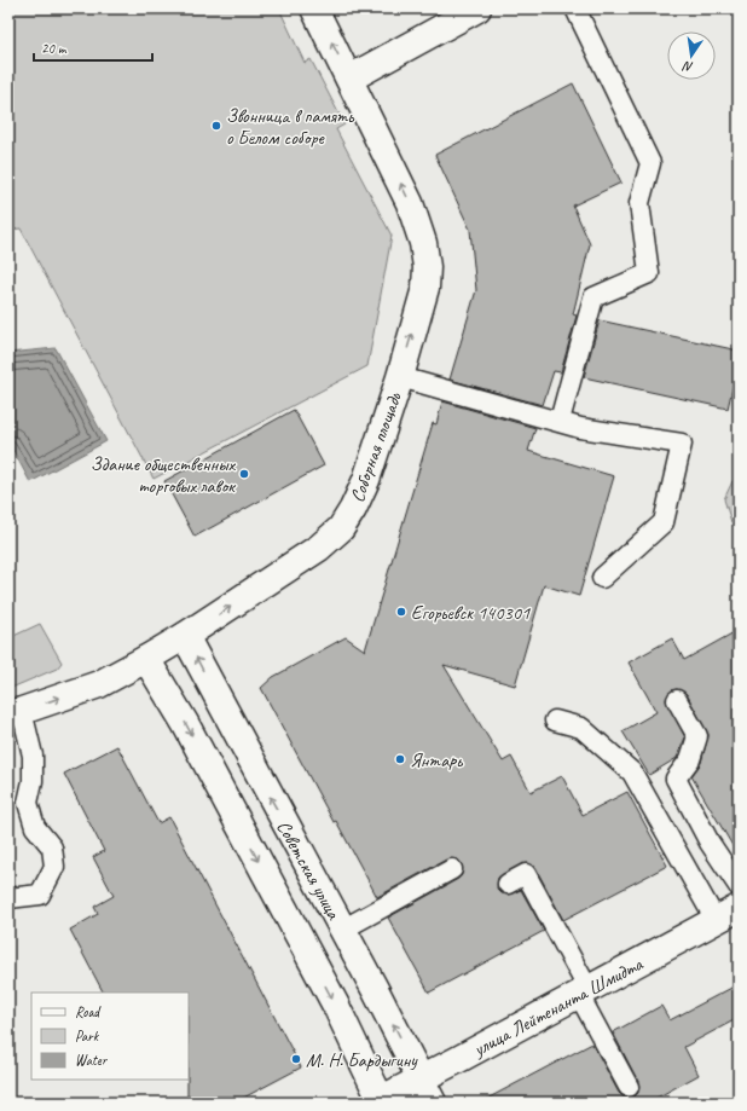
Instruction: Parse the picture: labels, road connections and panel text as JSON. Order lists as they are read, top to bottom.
{
  "streets": {
    "main road": ["Соборная площадь", "Советская улица", "улица Лейтенанта Шмидта"]
  },
  "crossings": [
    ["Соборная площадь", "Советская улица"],
    ["Советская улица", "улица Лейтенанта Шмидта"]
  ],
  "one_way": ["Соборная площадь"],
  "places": [
    "Звонница в память о Белом соборе",
    "Здание общественных торговых лавок",
    "Егорьевск 140301",
    "Янтарь",
    "М. Н. Бардыгину"
  ],
  "legend": ["Road", "Park", "Water"],
  "scale_bar": "20 m",
  "north": "bottom"
}
